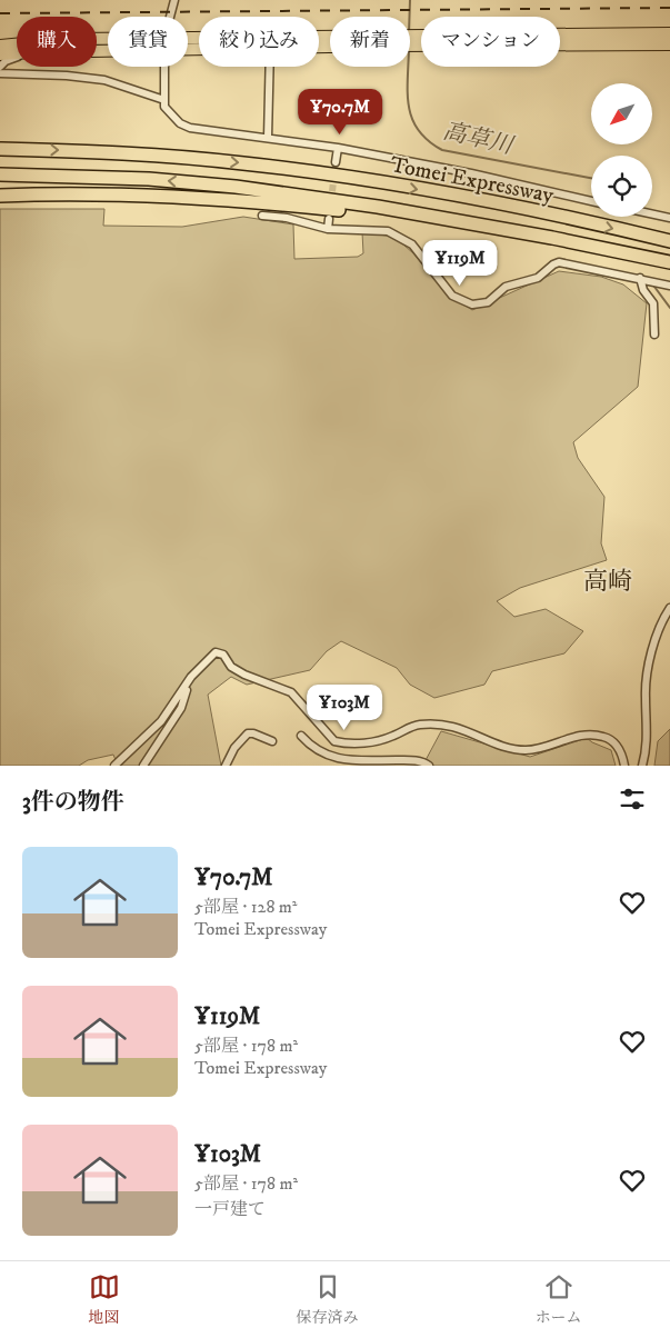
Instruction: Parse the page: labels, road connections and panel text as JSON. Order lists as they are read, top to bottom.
{
  "streets": {
    "highway": ["Tomei Expressway"]
  },
  "districts": ["高崎"],
  "water": ["高草川"],
  "north": "bottom left",
  "page": {
    "chip": [
      "購入",
      "賃貸",
      "絞り込み",
      "新着",
      "マンション"
    ],
    "price": ["¥70.7M", "¥119M", "¥103M"],
    "heading": "3件の物件",
    "list": [
      {
        "name": "¥70.7M",
        "note": "5部屋 · 128 m² · Tomei Expressway"
      },
      {
        "name": "¥119M",
        "note": "5部屋 · 178 m² · Tomei Expressway"
      },
      {
        "name": "¥103M",
        "note": "5部屋 · 178 m² · 一戸建て"
      }
    ],
    "tabs": ["地図", "保存済み", "ホーム"]
  }
}
